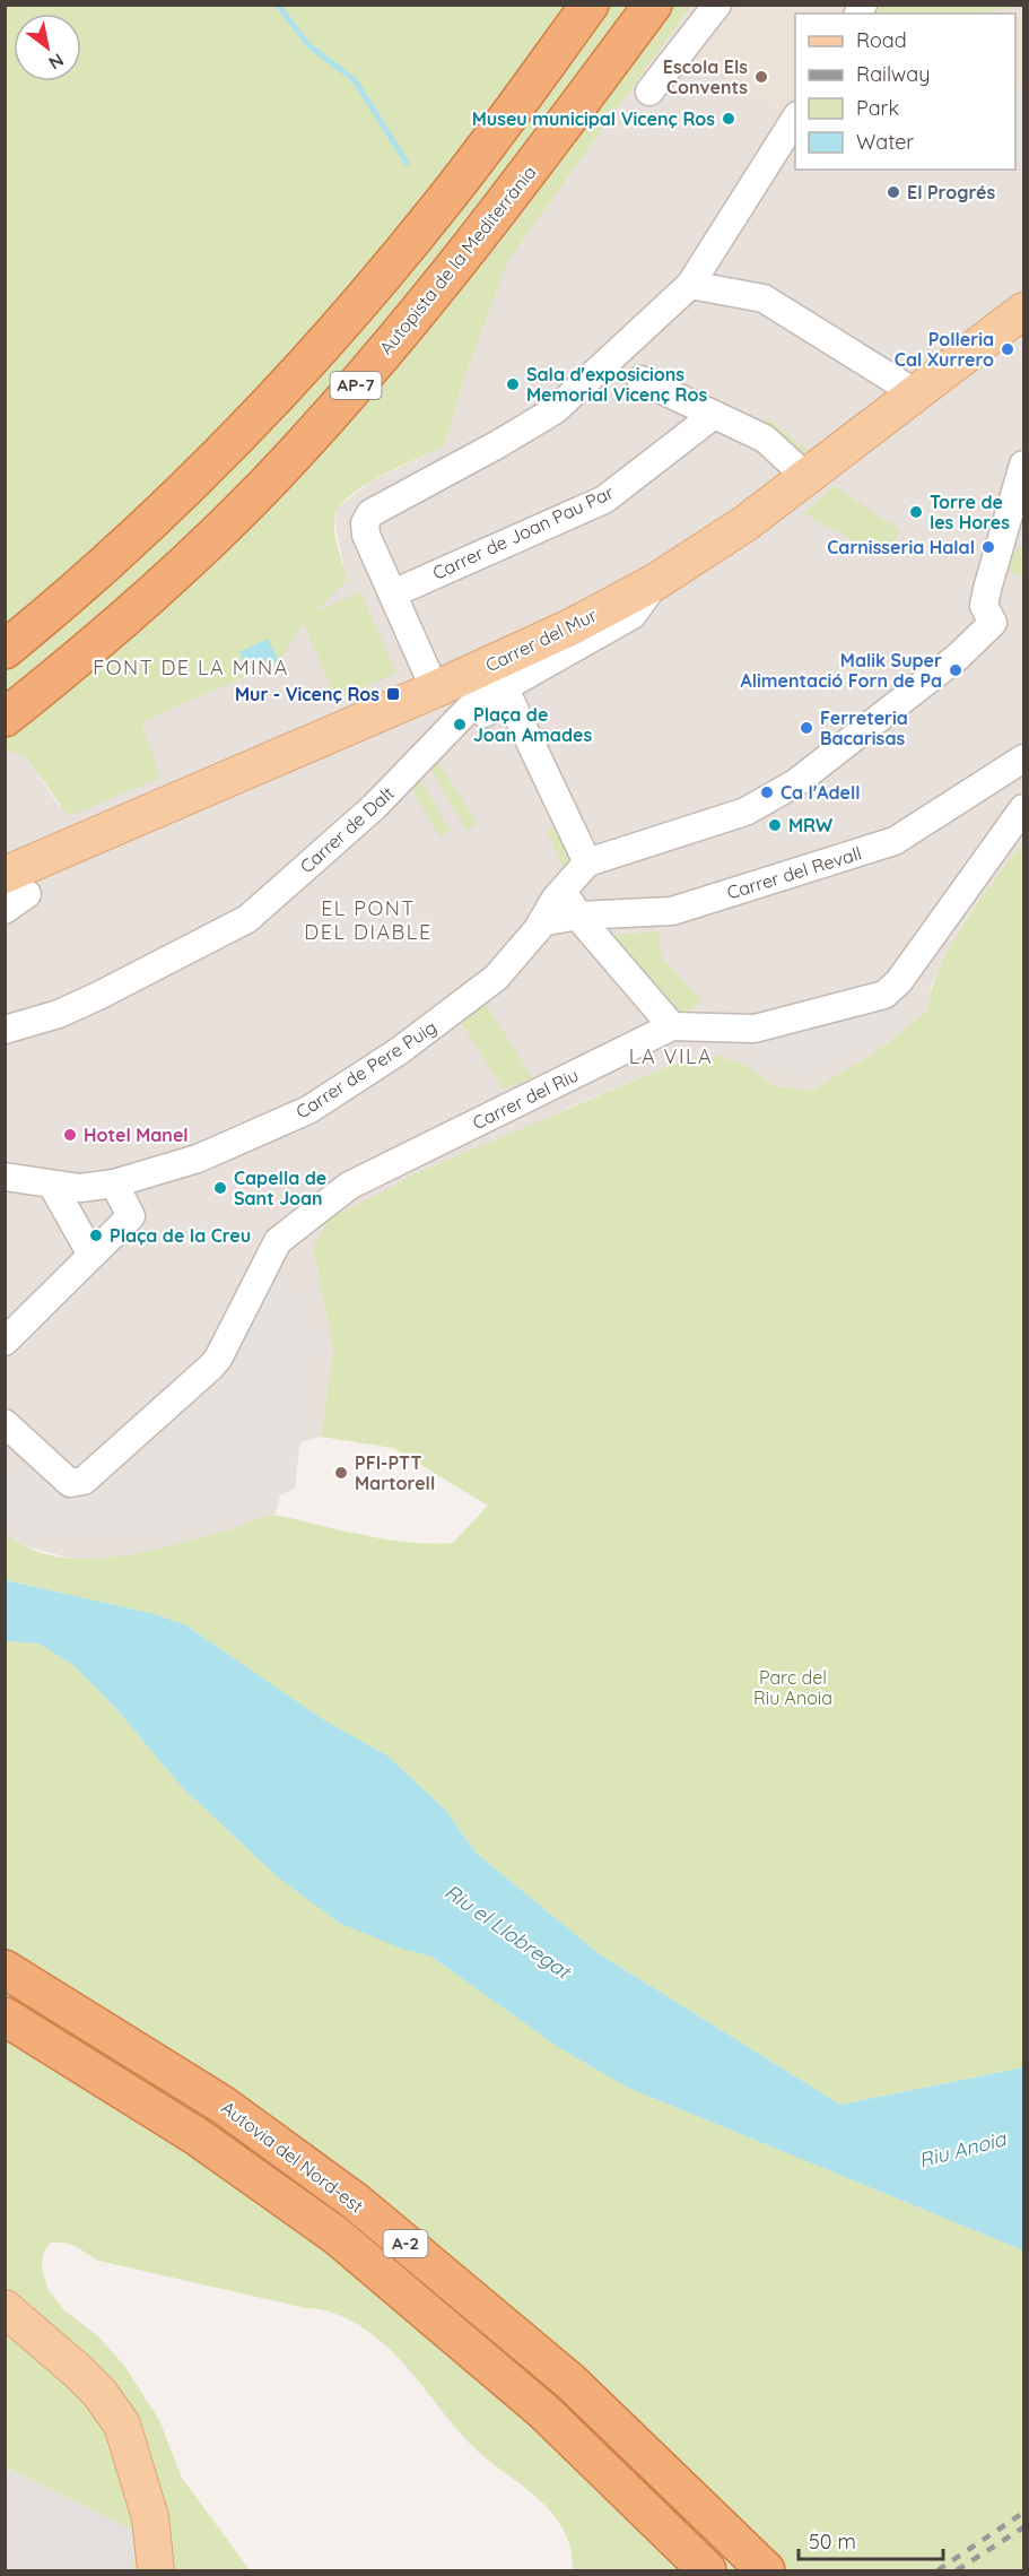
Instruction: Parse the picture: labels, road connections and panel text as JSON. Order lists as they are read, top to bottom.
{
  "streets": {
    "highway": [
      "Autopista de la Mediterrània",
      "AP-7",
      "Autovia del Nord-est",
      "A-2"
    ],
    "main road": ["Carrer del Mur"],
    "street": [
      "Carrer de Joan Pau Par",
      "Carrer de Dalt",
      "Carrer del Revall",
      "Carrer de Pere Puig",
      "Carrer del Riu"
    ]
  },
  "crossings": [
    ["Carrer del Mur", "Carrer de Dalt"],
    ["Carrer del Revall", "Carrer de Pere Puig"]
  ],
  "districts": ["FONT DE LA MINA", "EL PONT DEL DIABLE", "LA VILA"],
  "water": ["Riu el Llobregat", "Riu Anoia"],
  "parks": ["Parc del Riu Anoia"],
  "places": {
    "other": [
      "Escola Els Convents",
      "Museu municipal Vicenç Ros",
      "El Progrés",
      "Polleria Cal Xurrero",
      "Sala d'exposicions Memorial Vicenç Ros",
      "Torre de les Hores",
      "Carnisseria Halal",
      "Malik Super Alimentació Forn de Pa",
      "Plaça de Joan Amades",
      "Ferreteria Bacarisas",
      "Ca l'Adell",
      "MRW",
      "Hotel Manel",
      "Capella de Sant Joan",
      "Plaça de la Creu",
      "PFI-PTT Martorell"
    ],
    "transit": ["Mur - Vicenç Ros"]
  },
  "legend": [
    "Road",
    "Railway",
    "Park",
    "Water"
  ],
  "scale_bar": "50 m",
  "north": "bottom right"
}
